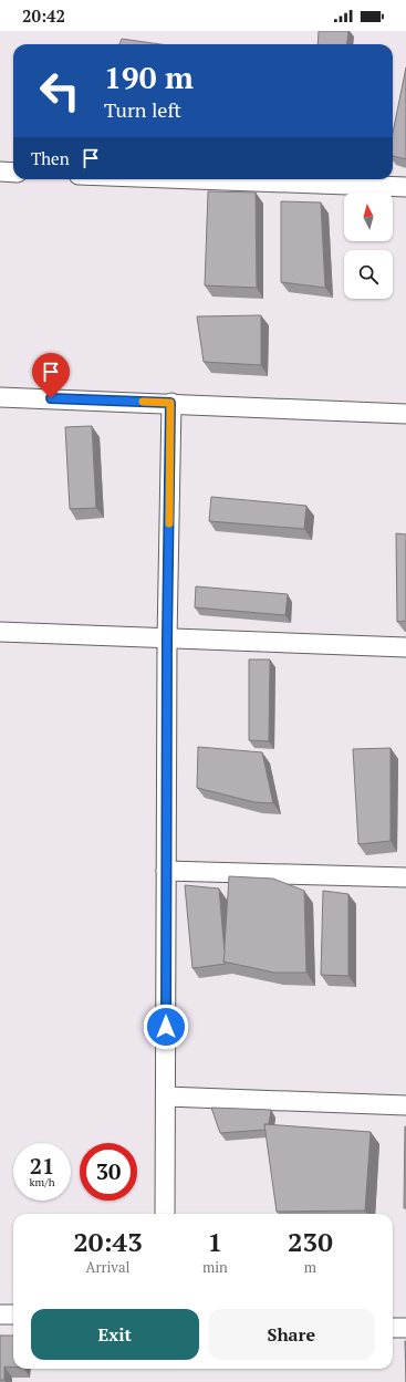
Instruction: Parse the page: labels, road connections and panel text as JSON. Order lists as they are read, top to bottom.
{
  "north": "top",
  "page": {
    "status": "20:42",
    "turn": ["190 m", "Turn left"],
    "then": "Then",
    "speed": "21 km/h",
    "limit": "30",
    "eta": [
      "20:43",
      "Arrival",
      "1",
      "min",
      "230",
      "m"
    ],
    "buttons": ["Exit", "Share"]
  }
}
